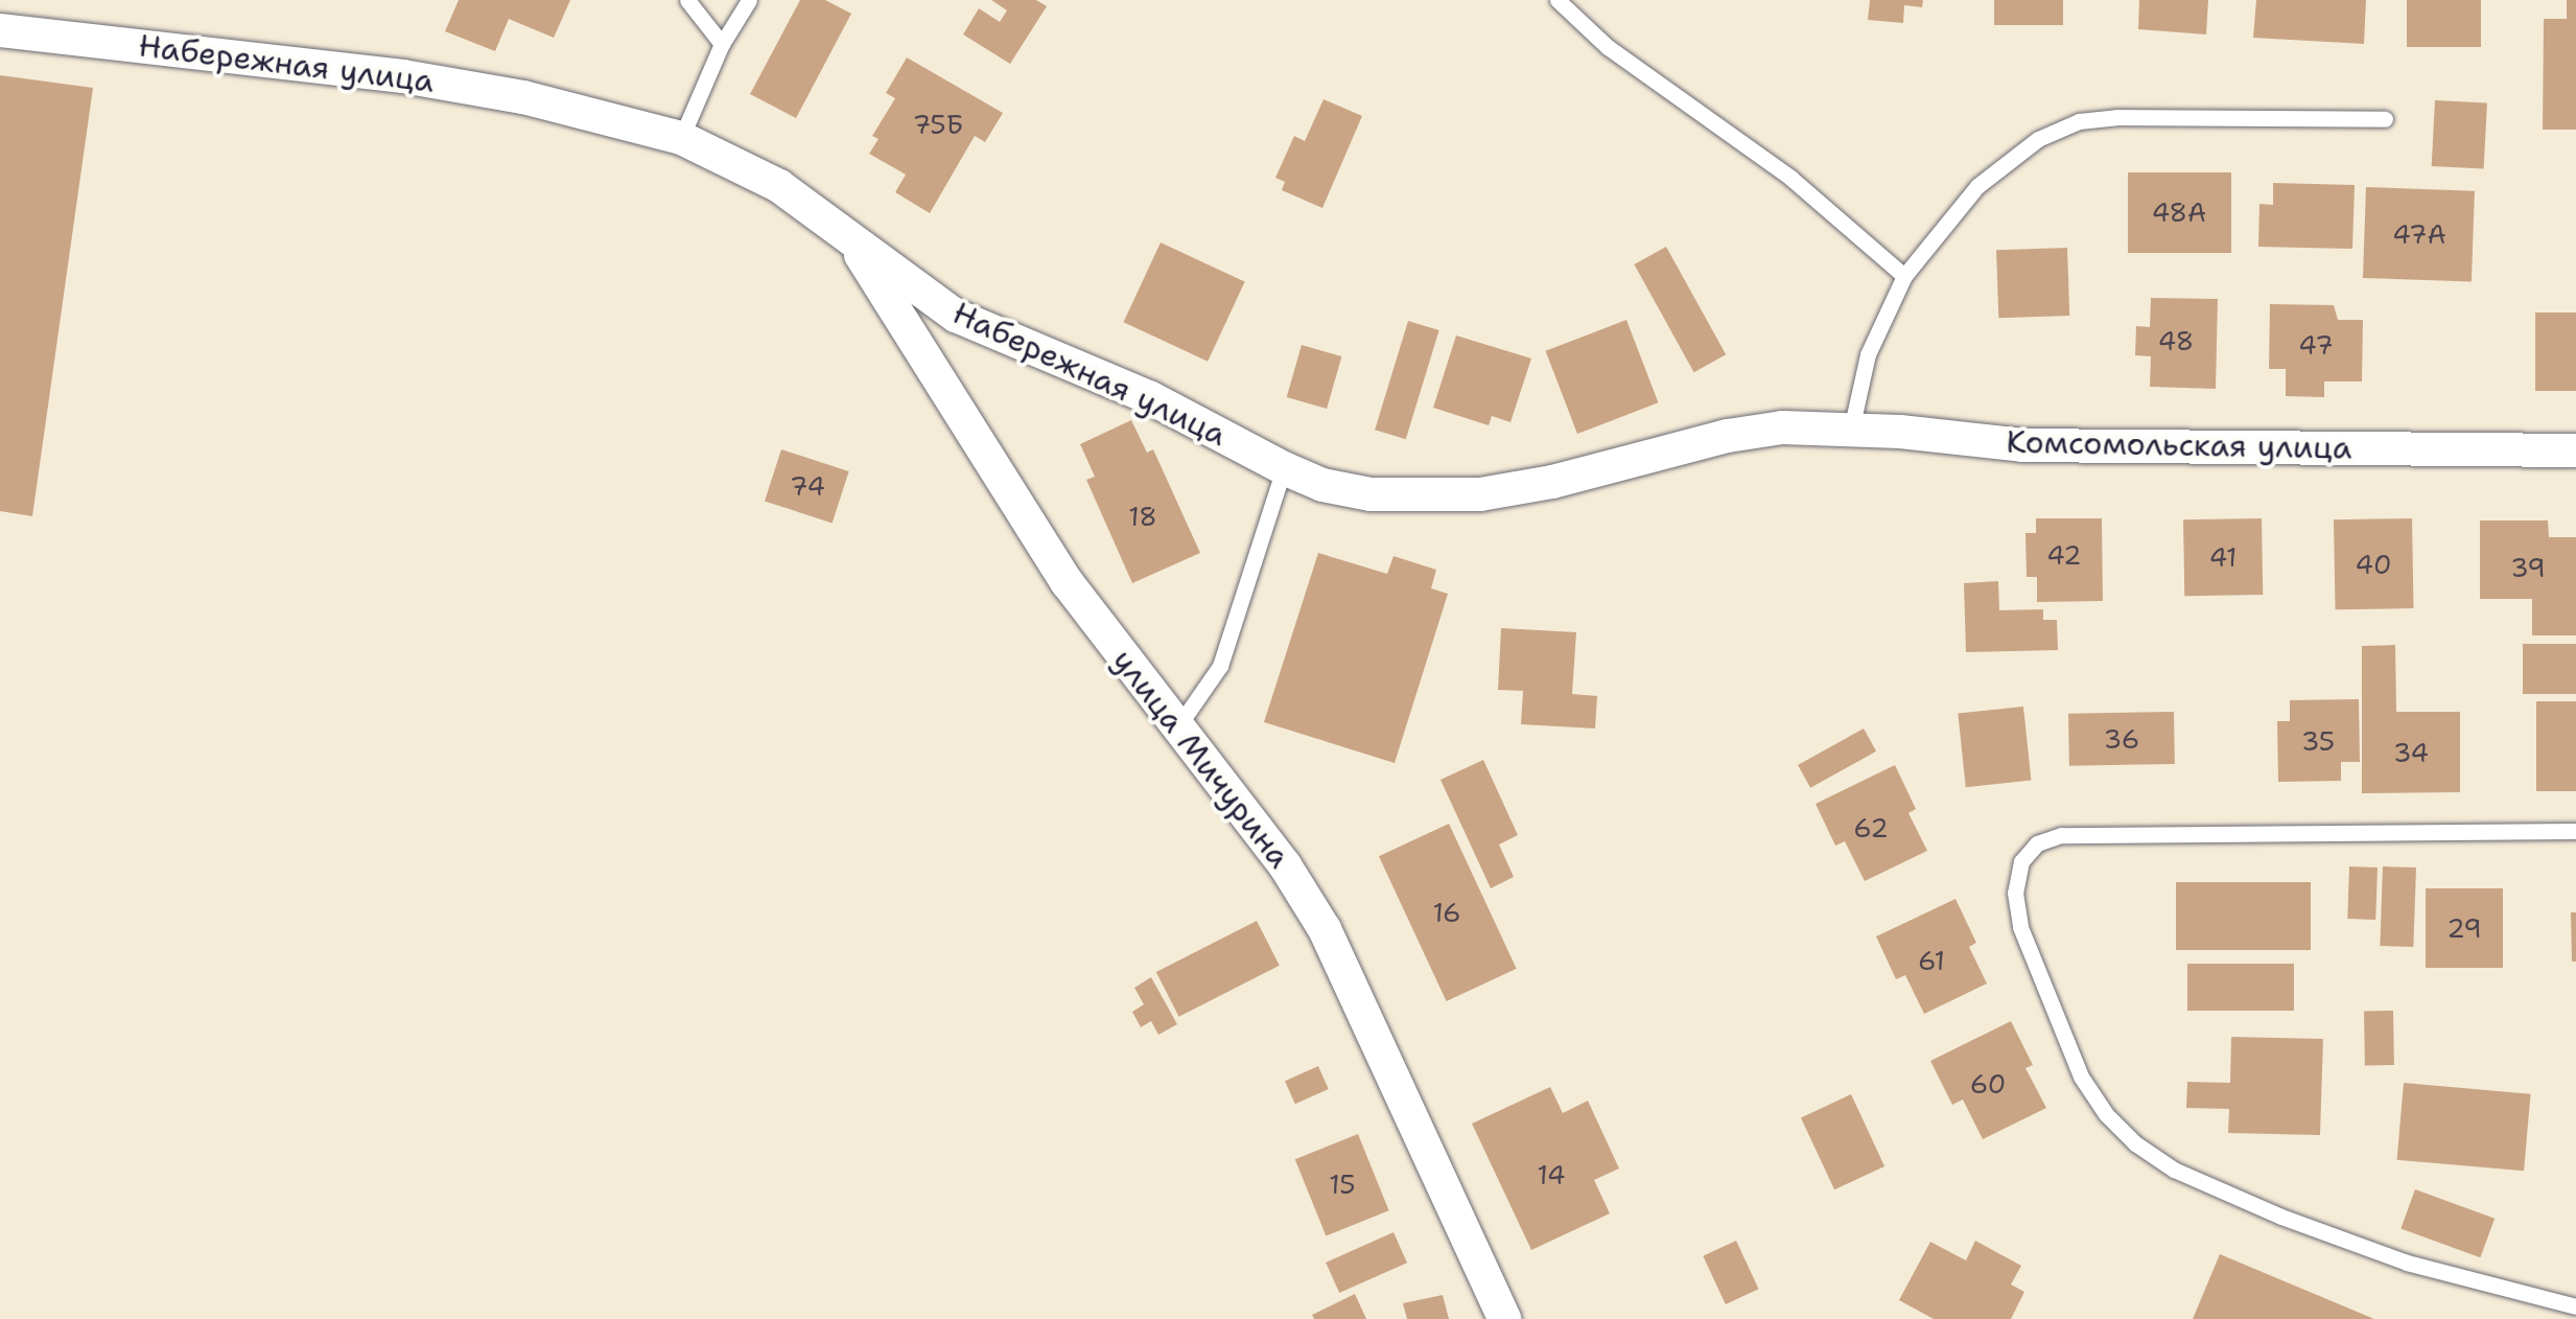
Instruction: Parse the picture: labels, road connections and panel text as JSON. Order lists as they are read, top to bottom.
{
  "streets": {
    "street": ["Набережная улица", "Комсомольская улица", "улица Мичурина"]
  },
  "crossings": [
    ["Набережная улица", "Комсомольская улица"],
    ["Набережная улица", "улица Мичурина"]
  ],
  "house_numbers": [
    "75Б",
    "48А",
    "47А",
    "48",
    "47",
    "74",
    "18",
    "42",
    "41",
    "40",
    "39",
    "36",
    "35",
    "34",
    "62",
    "16",
    "29",
    "61",
    "60",
    "14",
    "15"
  ]
}
